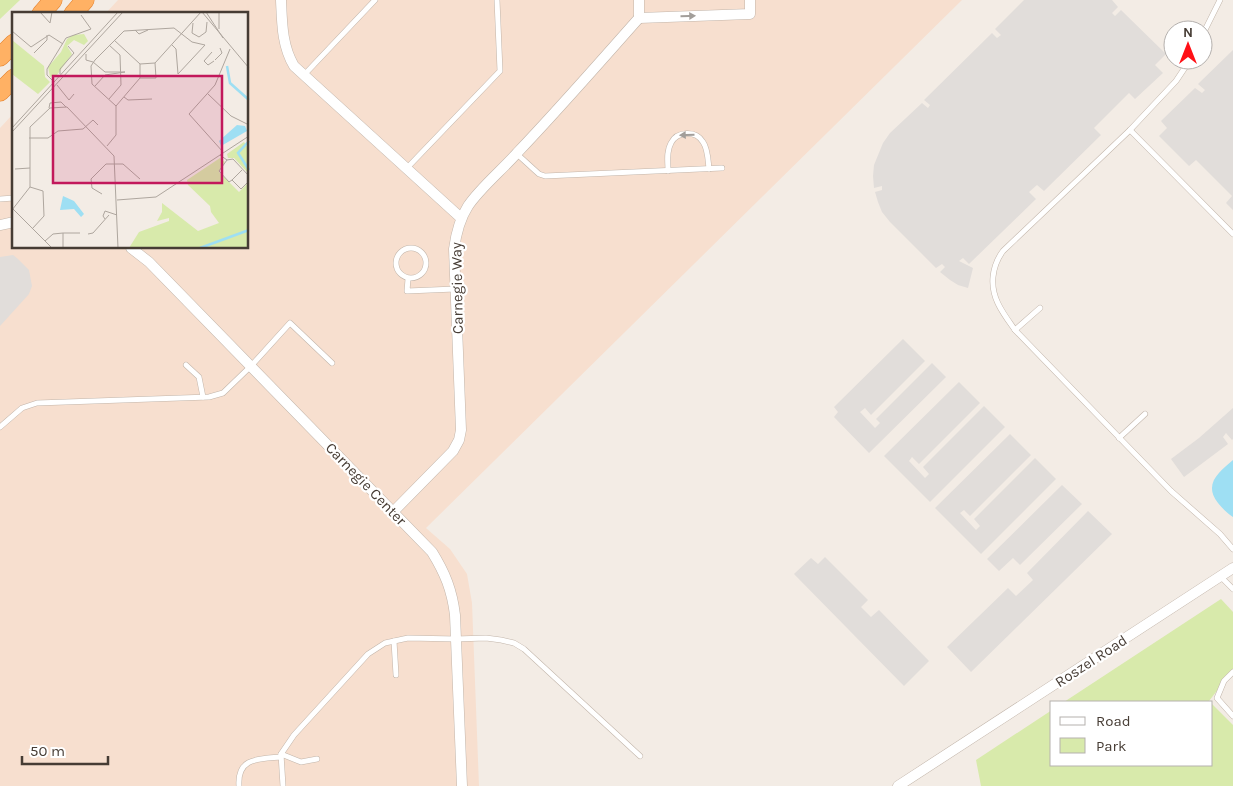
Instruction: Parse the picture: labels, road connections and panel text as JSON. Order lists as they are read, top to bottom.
{
  "streets": {
    "street": ["Carnegie Way", "Carnegie Center", "Roszel Road"]
  },
  "crossings": [
    ["Carnegie Way", "Carnegie Center"]
  ],
  "legend": ["Road", "Park"],
  "scale_bar": "50 m",
  "north": "top"
}
